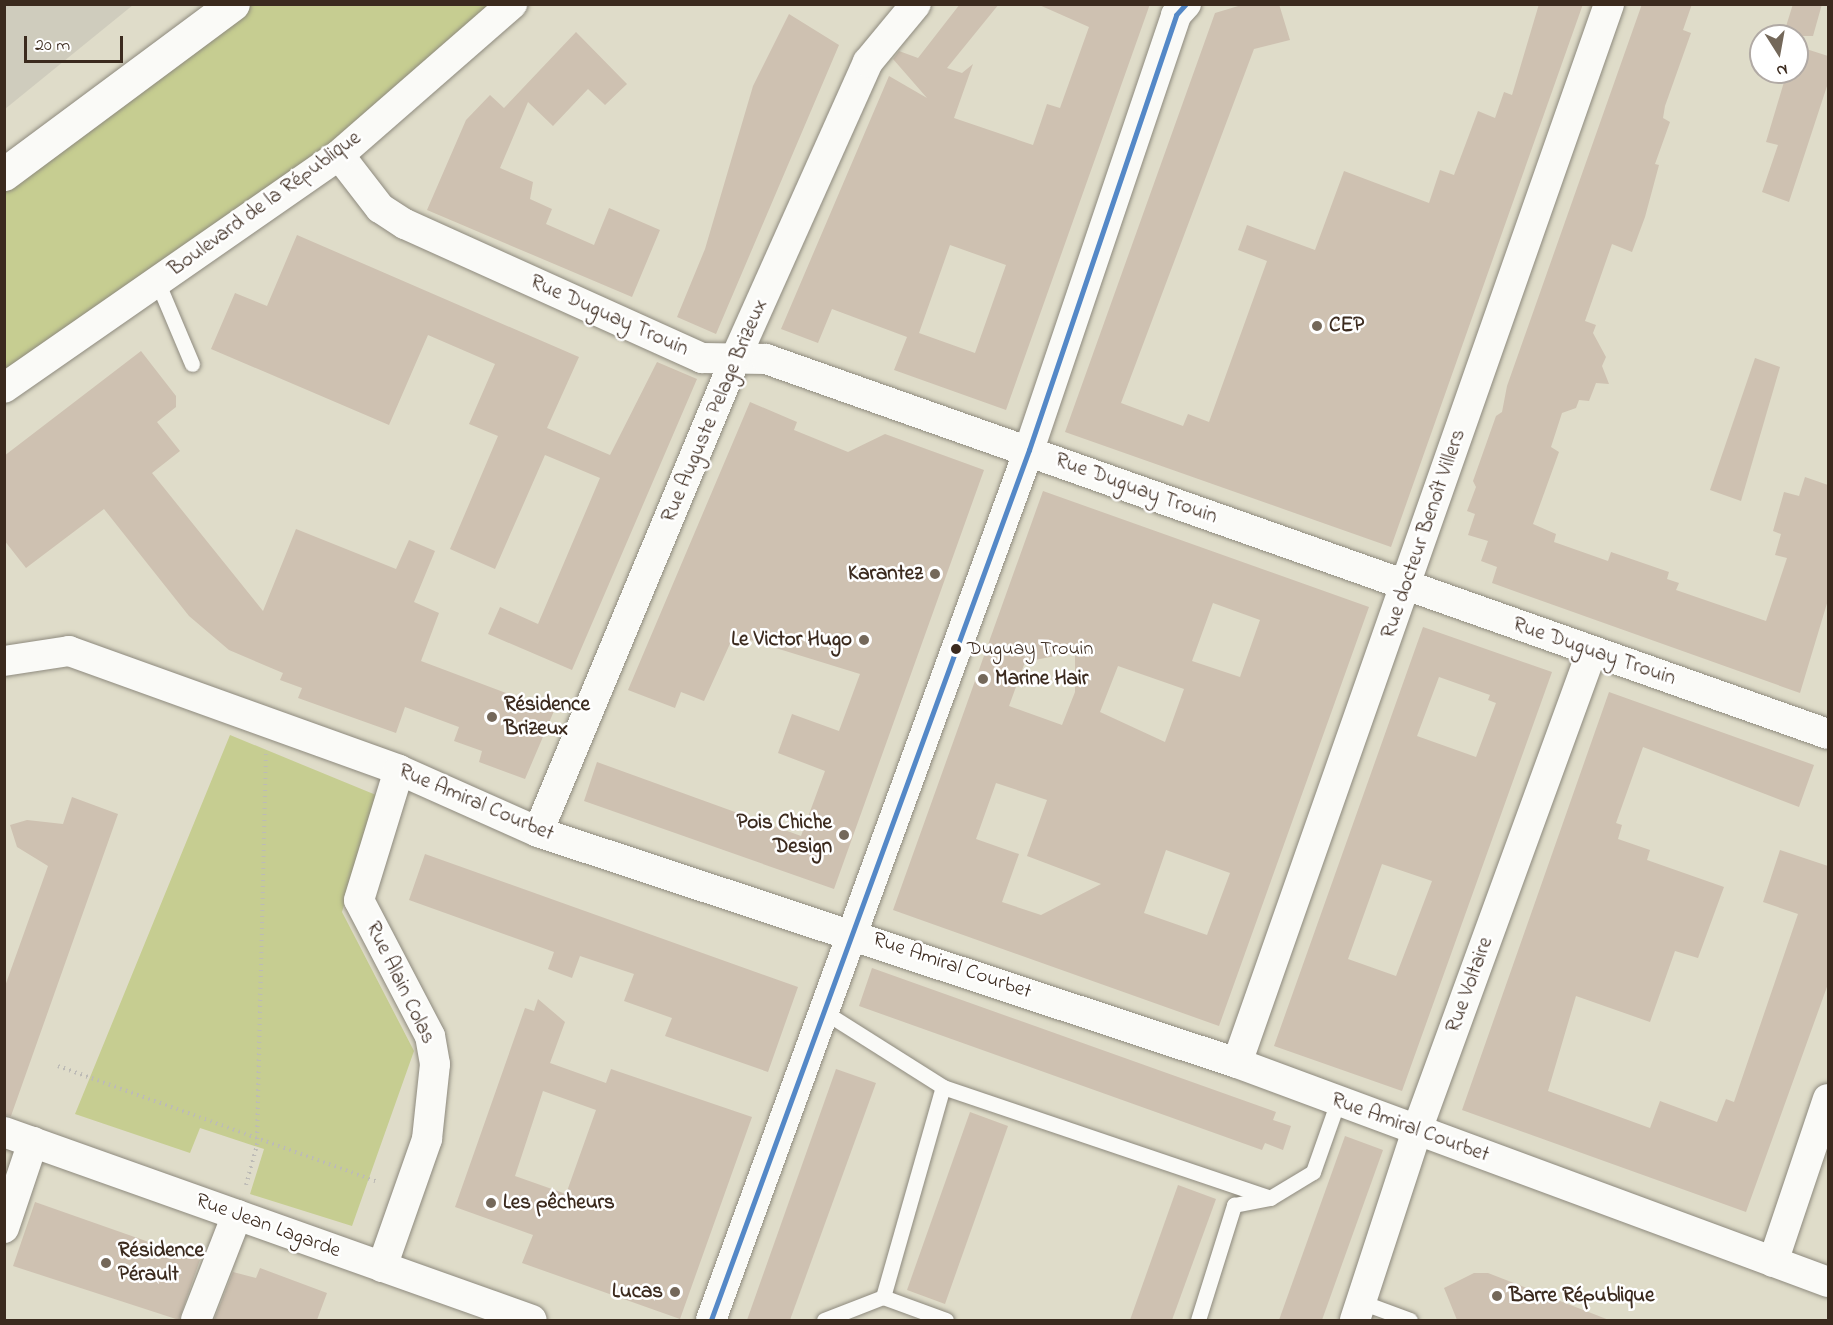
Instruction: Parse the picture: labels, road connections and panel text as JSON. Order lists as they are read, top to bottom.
{
  "streets": {
    "street": [
      "Boulevard de la République",
      "Rue Duguay Trouin",
      "Rue Auguste Pelage Brizeux",
      "Rue docteur Benoît Villers",
      "Rue Amiral Courbet",
      "Rue Alain Colas",
      "Rue Voltaire",
      "Rue Jean Lagarde"
    ]
  },
  "crossings": [
    ["Boulevard de la République", "Rue Duguay Trouin"],
    ["Rue Duguay Trouin", "Rue Auguste Pelage Brizeux"],
    ["Rue Duguay Trouin", "Rue docteur Benoît Villers"],
    ["Rue Duguay Trouin", "Rue Voltaire"],
    ["Rue Auguste Pelage Brizeux", "Rue Amiral Courbet"],
    ["Rue docteur Benoît Villers", "Rue Amiral Courbet"],
    ["Rue Amiral Courbet", "Rue Alain Colas"],
    ["Rue Amiral Courbet", "Rue Voltaire"],
    ["Rue Alain Colas", "Rue Jean Lagarde"]
  ],
  "places": [
    "CEP",
    "Karantez",
    "Le Victor Hugo",
    "Duguay Trouin",
    "Marine Hair",
    "Résidence Brizeux",
    "Pois Chiche Design",
    "Les pêcheurs",
    "Résidence Pérault",
    "Lucas",
    "Barre République"
  ],
  "scale_bar": "20 m",
  "north": "bottom"
}
